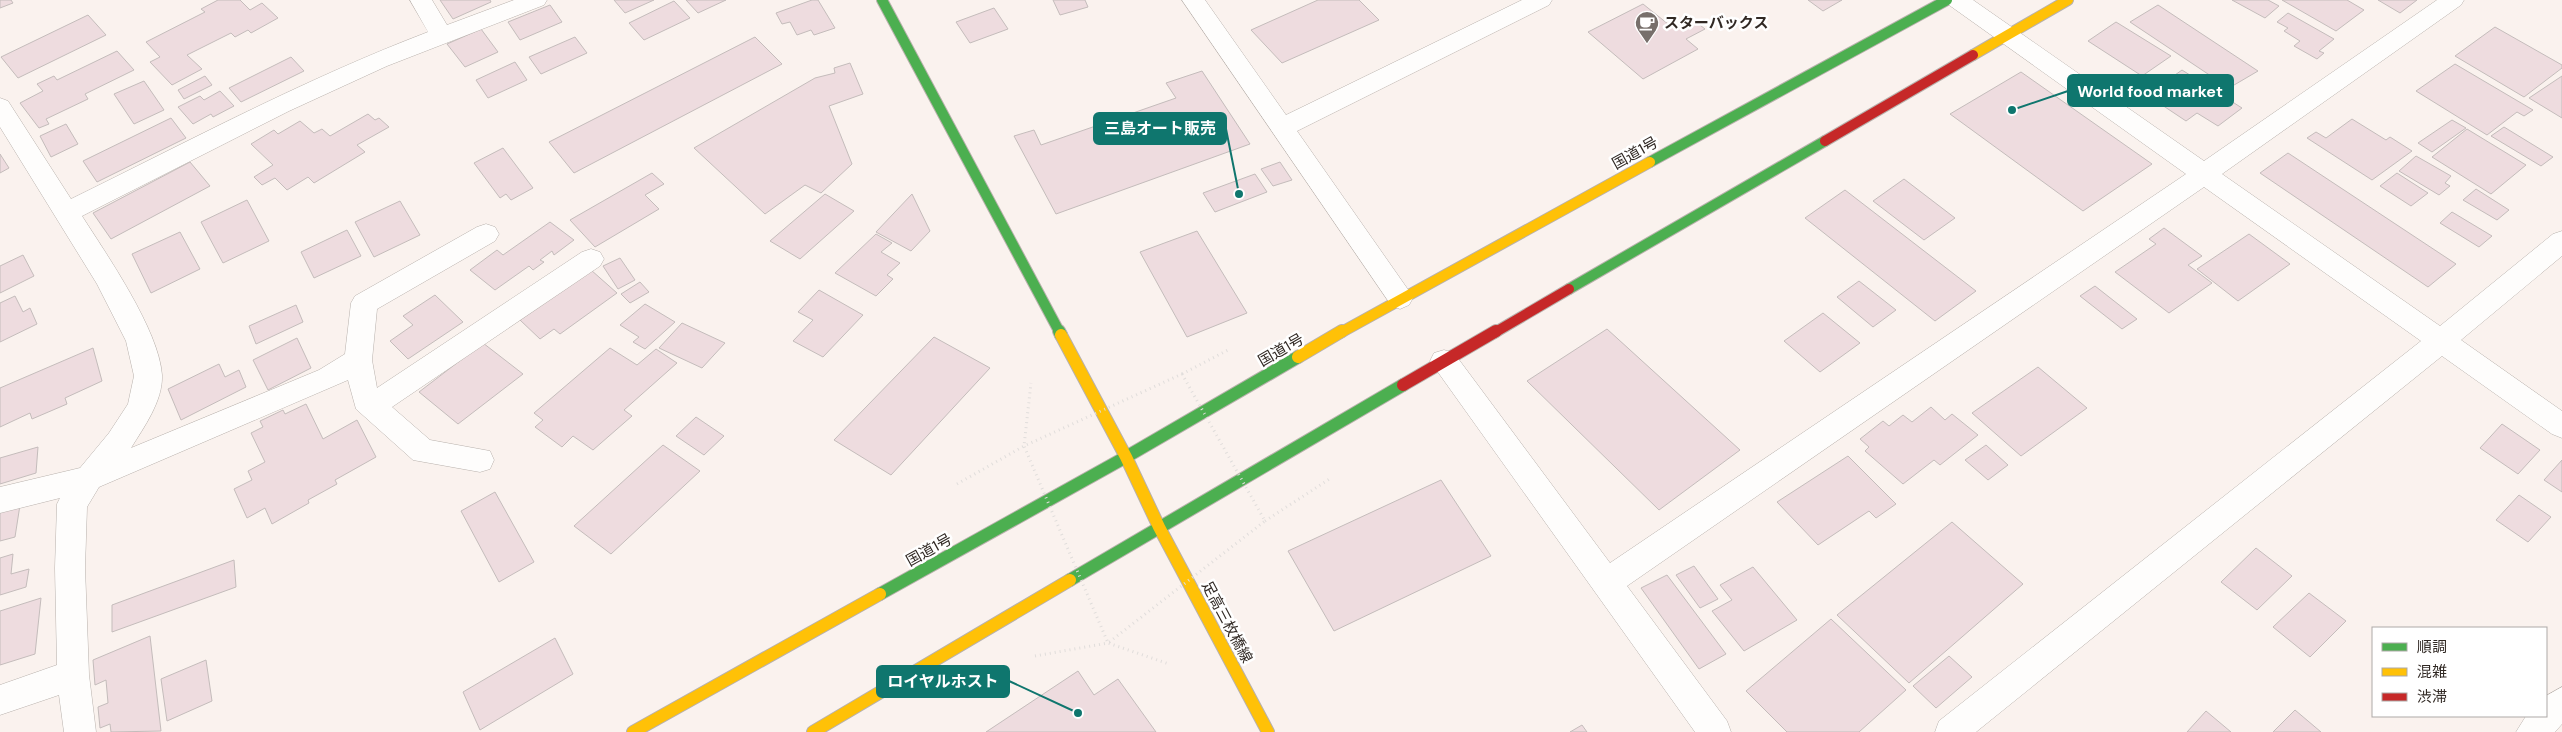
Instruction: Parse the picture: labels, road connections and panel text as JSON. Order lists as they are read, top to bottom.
{
  "streets": {
    "main road": ["国道1号", "足高三枚橋線"]
  },
  "crossings": [
    ["国道1号", "足高三枚橋線"]
  ],
  "places": {
    "cafe": ["スターバックス"],
    "other": ["World food market", "三島オート販売", "ロイヤルホスト"]
  },
  "legend": ["順調", "混雑", "渋滞"]
}
